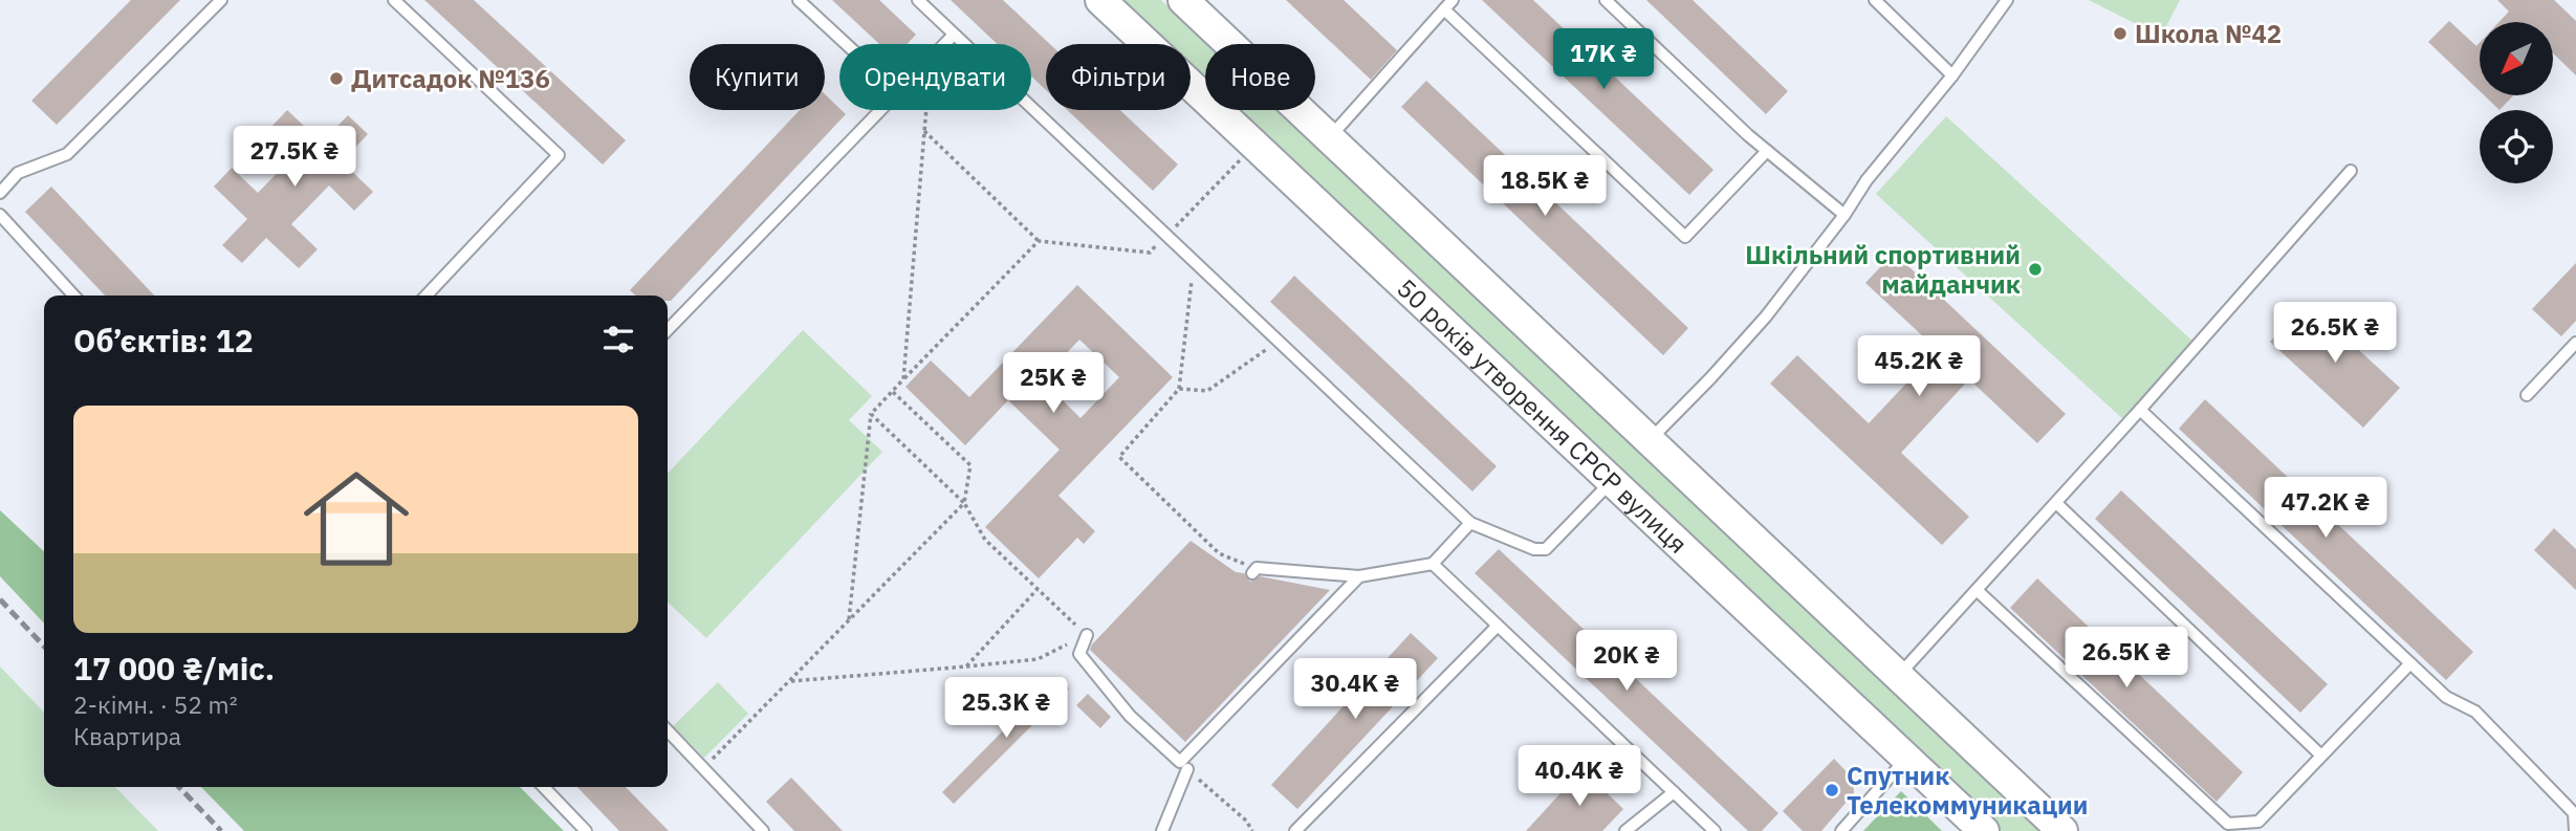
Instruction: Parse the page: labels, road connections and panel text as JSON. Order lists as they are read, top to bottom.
{
  "streets": {
    "main road": ["50 років утворення СРСР вулиця"]
  },
  "places": [
    "Школа №42",
    "Дитсадок №136",
    "Шкільний спортивний майданчик",
    "Спутник Телекоммуникации"
  ],
  "north": "bottom left",
  "page": {
    "price": [
      "17K ₴",
      "27.5K ₴",
      "18.5K ₴",
      "26.5K ₴",
      "45.2K ₴",
      "25K ₴",
      "47.2K ₴",
      "26.5K ₴",
      "20K ₴",
      "30.4K ₴",
      "25.3K ₴",
      "40.4K ₴"
    ],
    "chip": [
      "Купити",
      "Орендувати",
      "Фільтри",
      "Нове"
    ],
    "heading": "Об’єктів: 12",
    "list": [
      {
        "name": "17 000 ₴/міс.",
        "note": "2-кімн. · 52 m² · Квартира"
      }
    ]
  }
}
